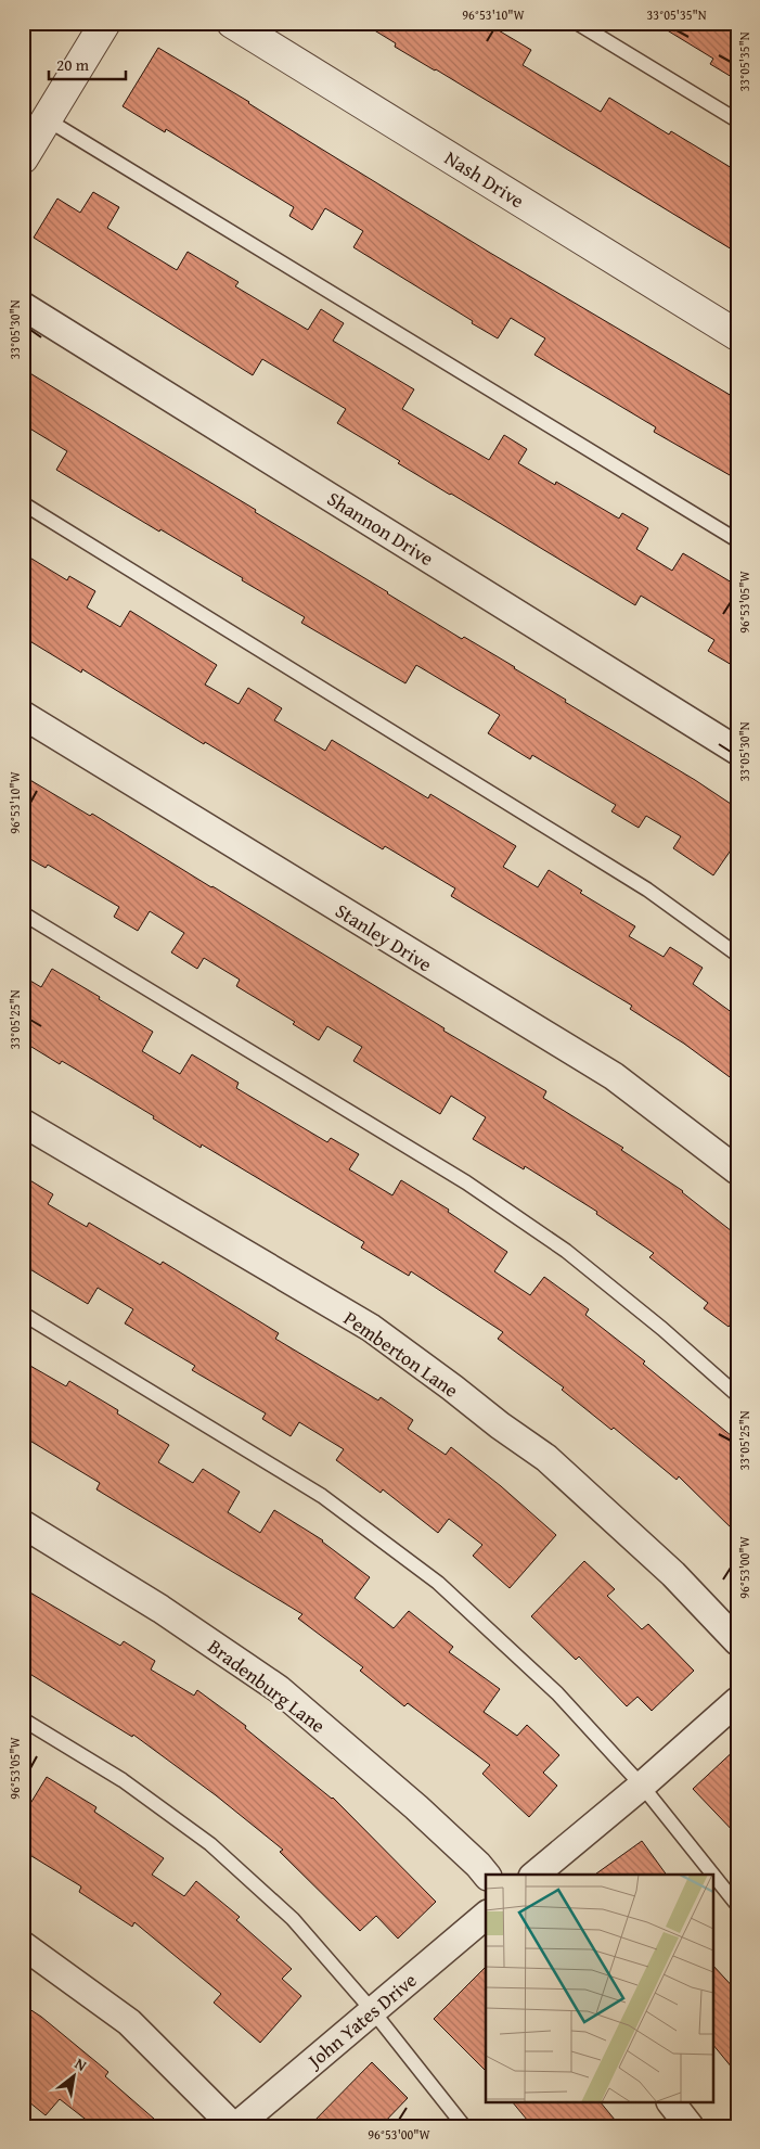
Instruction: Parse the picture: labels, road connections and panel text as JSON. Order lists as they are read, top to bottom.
{
  "streets": {
    "street": [
      "Nash Drive",
      "Shannon Drive",
      "Stanley Drive",
      "Pemberton Lane",
      "Bradenburg Lane",
      "John Yates Drive"
    ]
  },
  "scale_bar": "20 m",
  "north": "top right",
  "coordinates": [
    "96°53'10\"W",
    "33°05'35\"N",
    "33°05'30\"N",
    "96°53'05\"W",
    "33°05'25\"N",
    "96°53'00\"W"
  ]
}
